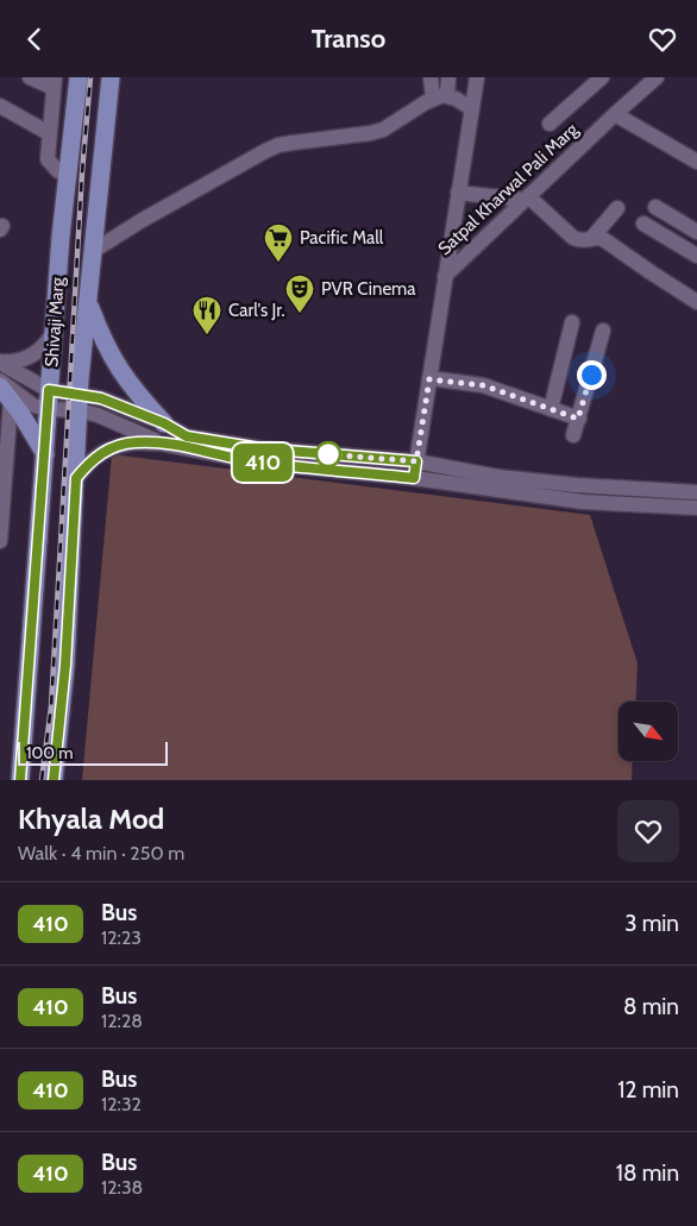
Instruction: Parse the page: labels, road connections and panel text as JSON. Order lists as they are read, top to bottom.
{
  "streets": {
    "main road": ["Shivaji Marg"],
    "street": ["Satpal Kharwal Pali Marg"]
  },
  "places": {
    "supermarket": ["Pacific Mall"],
    "theatre": ["PVR Cinema"],
    "restaurant": ["Carl's Jr."]
  },
  "lines": ["bus line 410"],
  "scale_bar": "100 m",
  "north": "bottom right",
  "page": {
    "header": "Transo",
    "on_map": "410",
    "scale": "100 m",
    "heading": ["Khyala Mod", "Walk · 4 min · 250 m"],
    "list": [
      {
        "mark": "410",
        "name": "Bus",
        "note": "12:23",
        "value": "3 min"
      },
      {
        "mark": "410",
        "name": "Bus",
        "note": "12:28",
        "value": "8 min"
      },
      {
        "mark": "410",
        "name": "Bus",
        "note": "12:32",
        "value": "12 min"
      },
      {
        "mark": "410",
        "name": "Bus",
        "note": "12:38",
        "value": "18 min"
      }
    ]
  }
}
